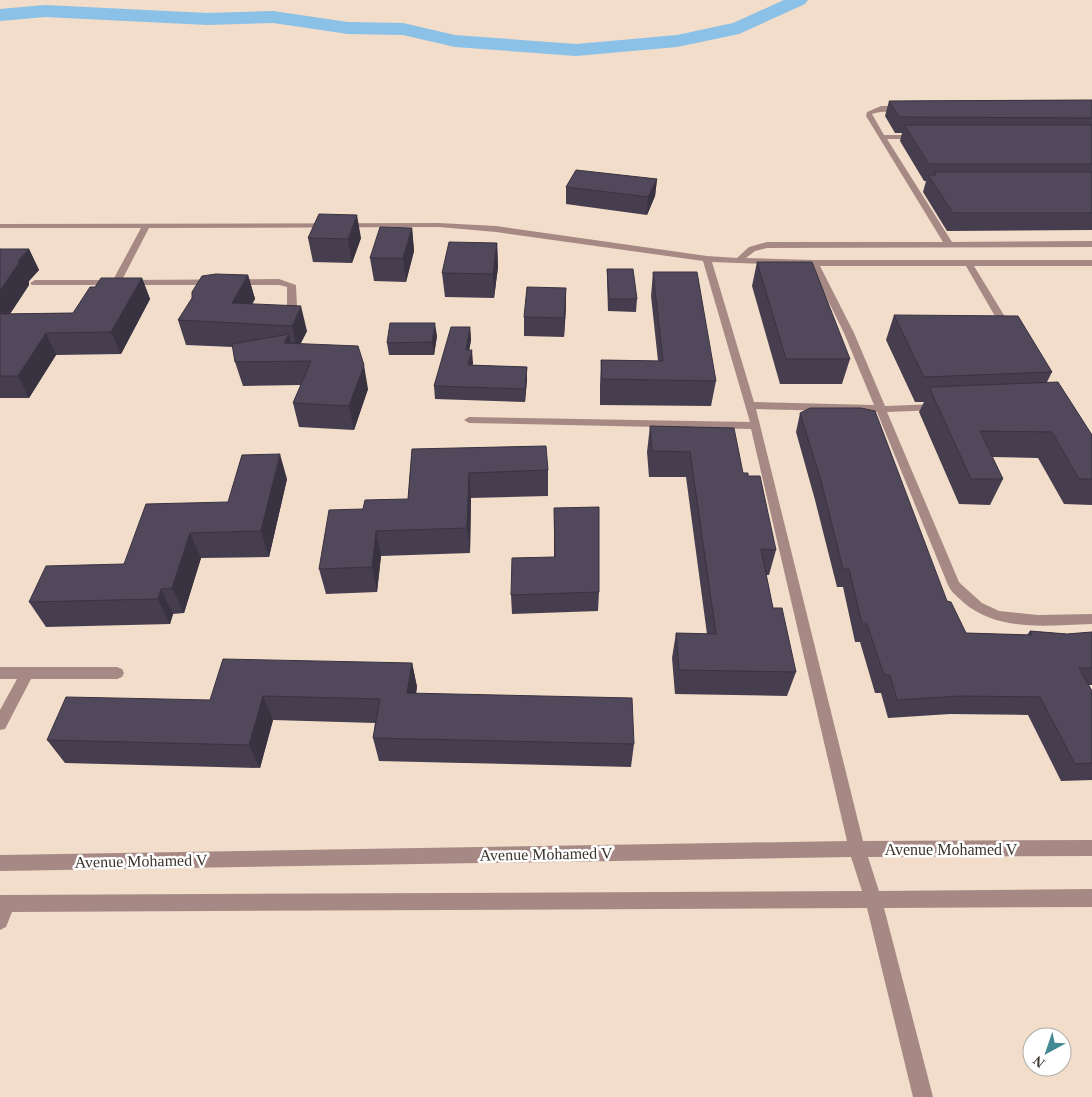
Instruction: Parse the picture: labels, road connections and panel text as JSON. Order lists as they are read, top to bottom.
{
  "streets": {
    "street": ["Avenue Mohamed V"]
  },
  "north": "bottom left"
}
